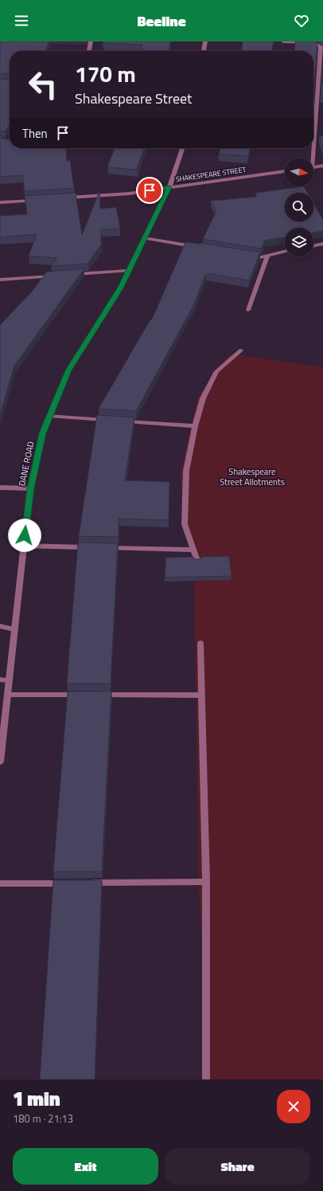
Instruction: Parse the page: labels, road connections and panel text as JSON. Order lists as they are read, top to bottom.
{
  "streets": {
    "street": ["SHAKESPEARE STREET", "DANE ROAD"]
  },
  "crossings": [
    ["SHAKESPEARE STREET", "DANE ROAD"]
  ],
  "parks": ["Shakespeare Street Allotments"],
  "north": "right",
  "page": {
    "header": "Beeline",
    "turn": ["170 m", "Shakespeare Street"],
    "then": "Then",
    "heading": ["1 min", "180 m · 21:13"],
    "buttons": ["Exit", "Share"]
  }
}
